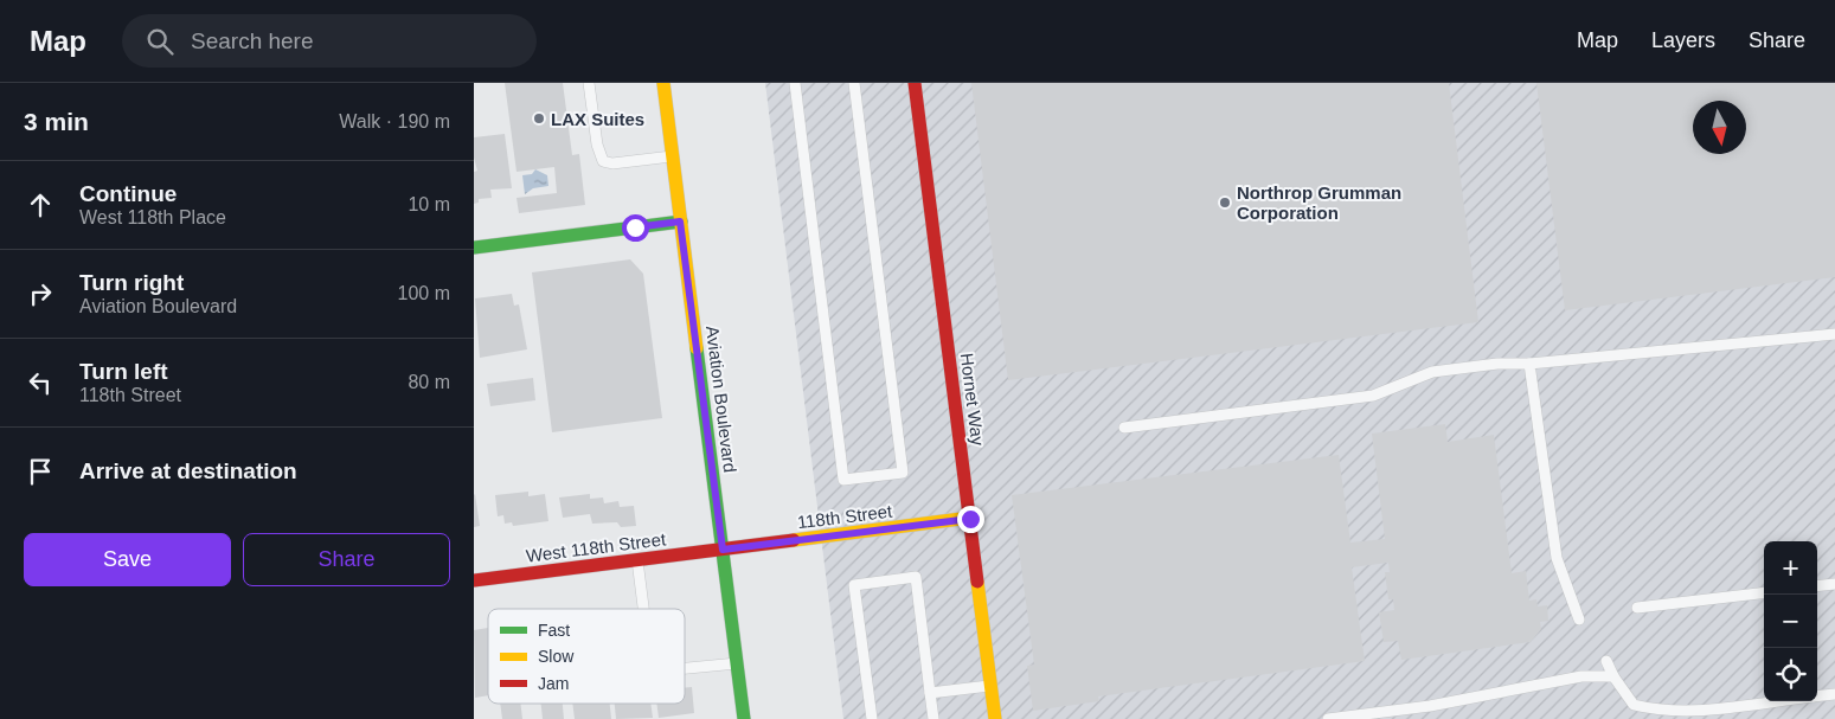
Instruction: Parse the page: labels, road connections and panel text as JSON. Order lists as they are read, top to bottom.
{
  "streets": {
    "street": [
      "Aviation Boulevard",
      "Hornet Way",
      "118th Street",
      "West 118th Street"
    ]
  },
  "crossings": [
    ["Aviation Boulevard", "118th Street"],
    ["Aviation Boulevard", "West 118th Street"],
    ["Hornet Way", "118th Street"],
    ["118th Street", "West 118th Street"]
  ],
  "places": ["LAX Suites", "Northrop Grumman Corporation"],
  "legend": ["Fast", "Slow", "Jam"],
  "north": "bottom",
  "page": {
    "header": "Map",
    "search": "Search here",
    "nav": ["Map", "Layers", "Share"],
    "heading": ["3 min", "Walk · 190 m"],
    "list": [
      ["Continue", "West 118th Place", "10 m"],
      ["Turn right", "Aviation Boulevard", "100 m"],
      ["Turn left", "118th Street", "80 m"],
      "Arrive at destination"
    ],
    "buttons": ["Save", "Share"],
    "map_buttons": ["+", "−"]
  }
}
